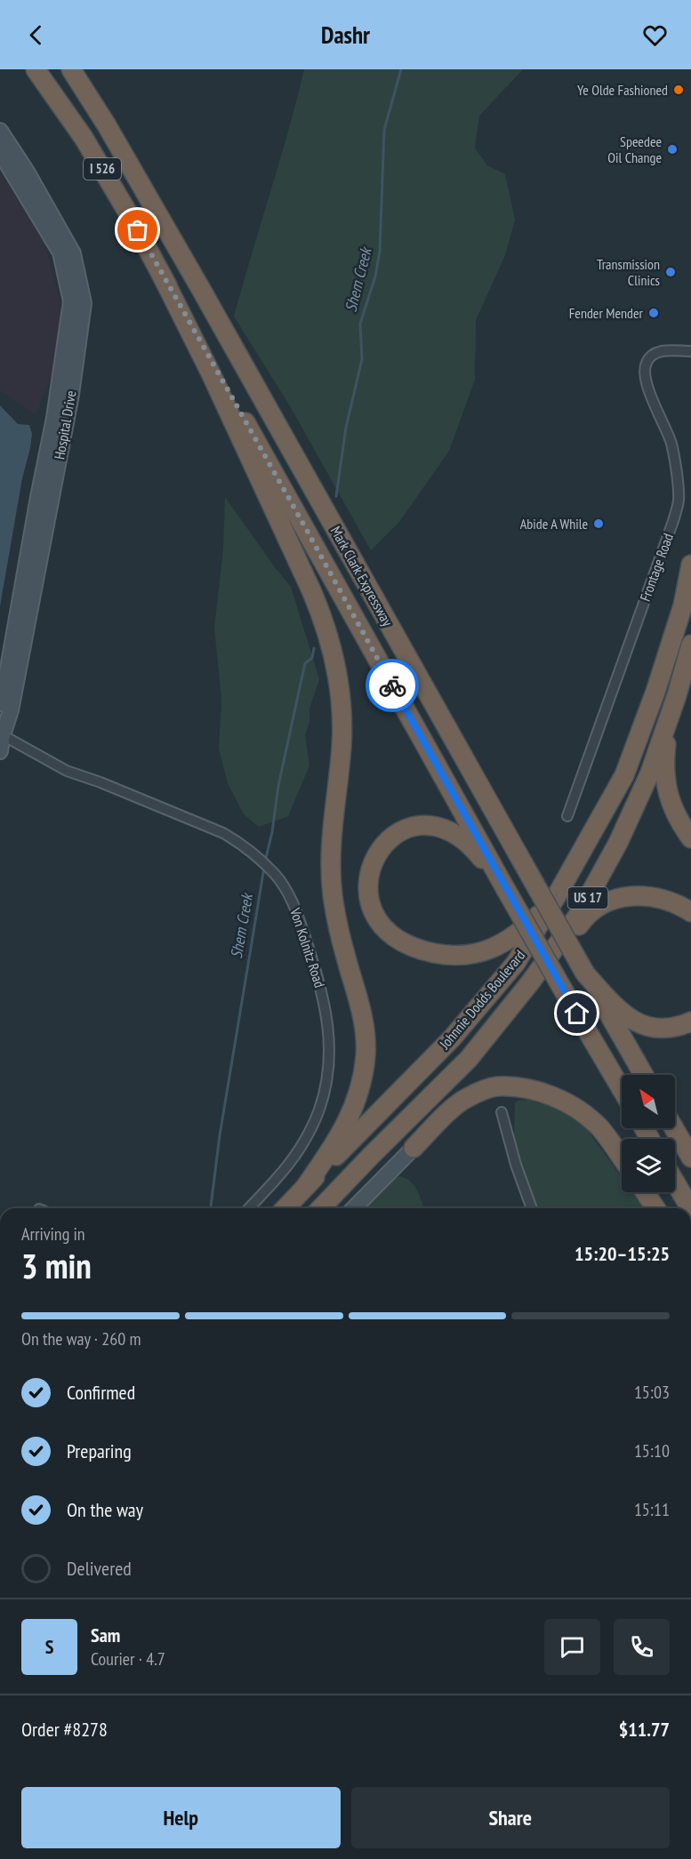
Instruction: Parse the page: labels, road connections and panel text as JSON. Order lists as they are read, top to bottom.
{
  "streets": {
    "highway": [
      "I 526",
      "Mark Clark Expressway",
      "US 17",
      "Johnnie Dodds Boulevard"
    ],
    "street": ["Hospital Drive", "Frontage Road", "Von Kolnitz Road"]
  },
  "crossings": [
    ["Hospital Drive", "Von Kolnitz Road"]
  ],
  "water": ["Shem Creek"],
  "places": [
    "Ye Olde Fashioned",
    "Speedee Oil Change",
    "Transmission Clinics",
    "Fender Mender",
    "Abide A While"
  ],
  "north": "top left",
  "page": {
    "header": "Dashr",
    "heading": ["3 min", "Arriving in", "15:20–15:25"],
    "panel": [
      "Sam",
      "Courier · 4.7",
      "Order #8278",
      "$11.77"
    ],
    "bar": "On the way · 260 m",
    "list": [
      ["Confirmed", "15:03"],
      ["Preparing", "15:10"],
      ["On the way", "15:11"],
      "Delivered"
    ],
    "round": "S",
    "buttons": ["Help", "Share"]
  }
}
